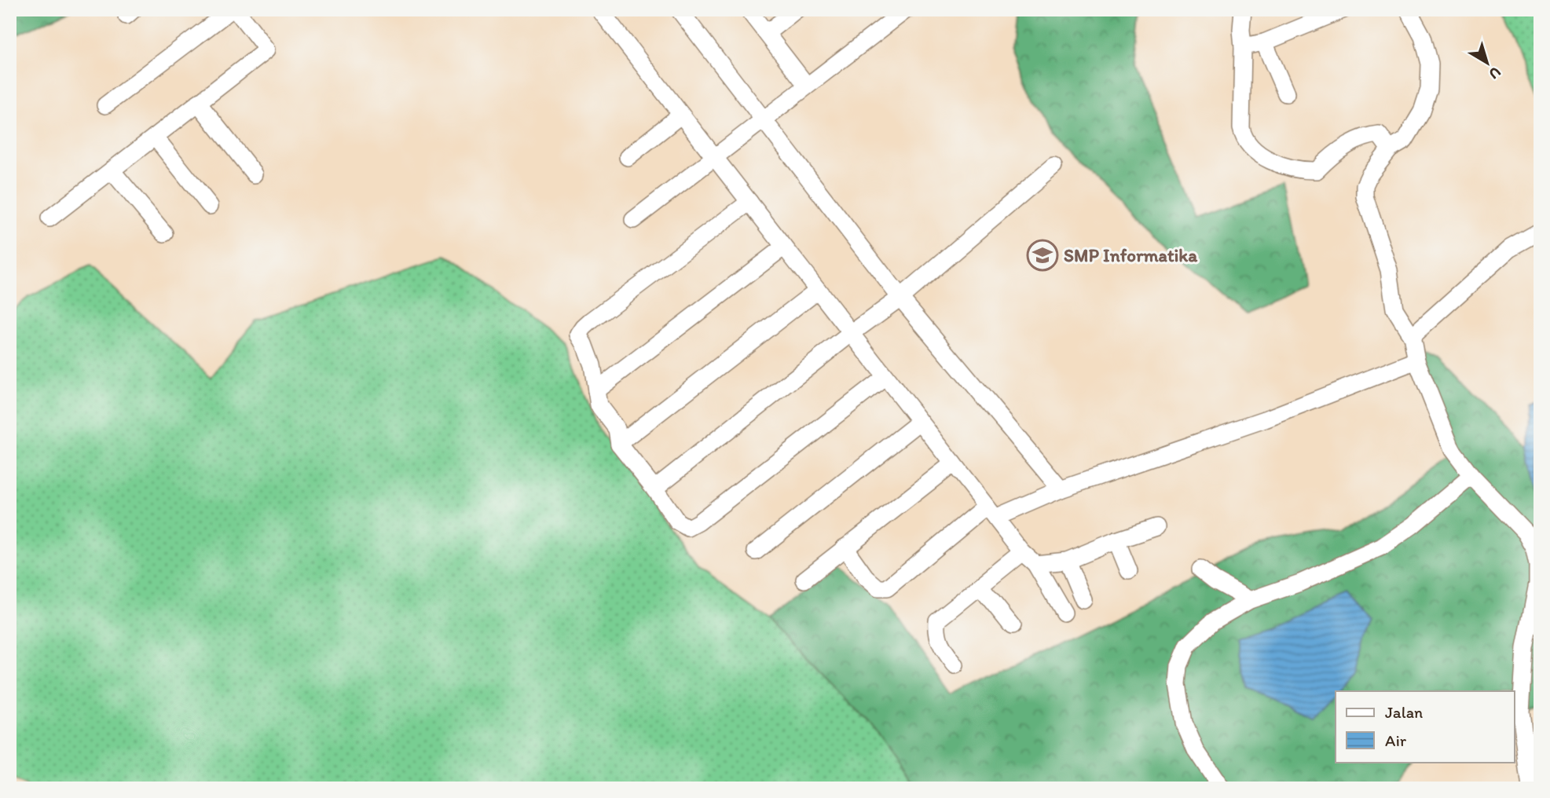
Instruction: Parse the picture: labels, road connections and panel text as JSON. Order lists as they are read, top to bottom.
{
  "places": {
    "school or university": ["SMP Informatika"]
  },
  "legend": ["Jalan", "Air"],
  "north": "bottom right"
}
